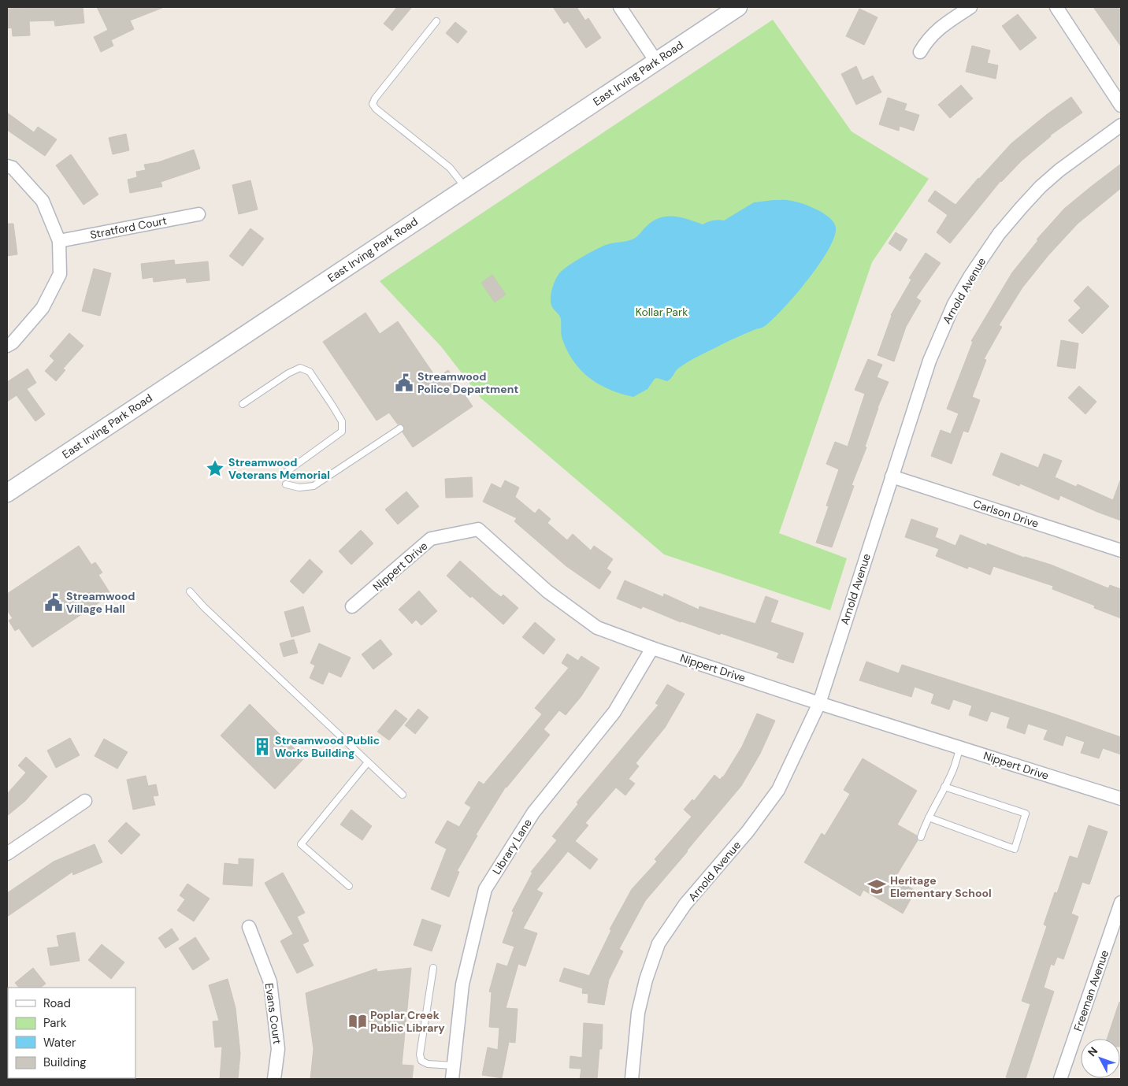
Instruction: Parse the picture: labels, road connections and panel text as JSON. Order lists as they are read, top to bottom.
{
  "streets": {
    "main road": ["East Irving Park Road"],
    "street": [
      "Stratford Court",
      "Arnold Avenue",
      "Carlson Drive",
      "Nippert Drive",
      "Library Lane",
      "Freeman Avenue",
      "Evans Court"
    ]
  },
  "crossings": [
    ["Arnold Avenue", "Carlson Drive"],
    ["Arnold Avenue", "Nippert Drive"],
    ["Nippert Drive", "Library Lane"]
  ],
  "parks": ["Kollar Park"],
  "places": {
    "public building": ["Streamwood Police Department", "Streamwood Village Hall"],
    "place": ["Streamwood Veterans Memorial"],
    "building": ["Streamwood Public Works Building"],
    "school or university": ["Heritage Elementary School"],
    "library": ["Poplar Creek Public Library"]
  },
  "legend": [
    "Road",
    "Park",
    "Water",
    "Building"
  ],
  "north": "top left"
}
